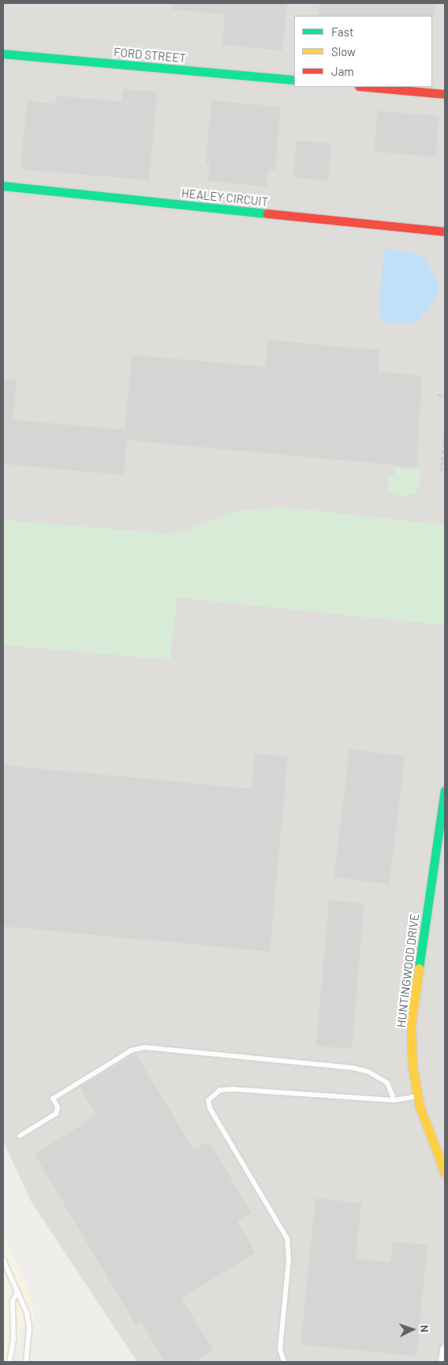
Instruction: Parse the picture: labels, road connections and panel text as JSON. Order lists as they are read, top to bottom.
{
  "streets": {
    "street": ["FORD STREET", "HEALEY CIRCUIT", "HUNTINGWOOD DRIVE"]
  },
  "legend": ["Fast", "Slow", "Jam"],
  "north": "right"
}
